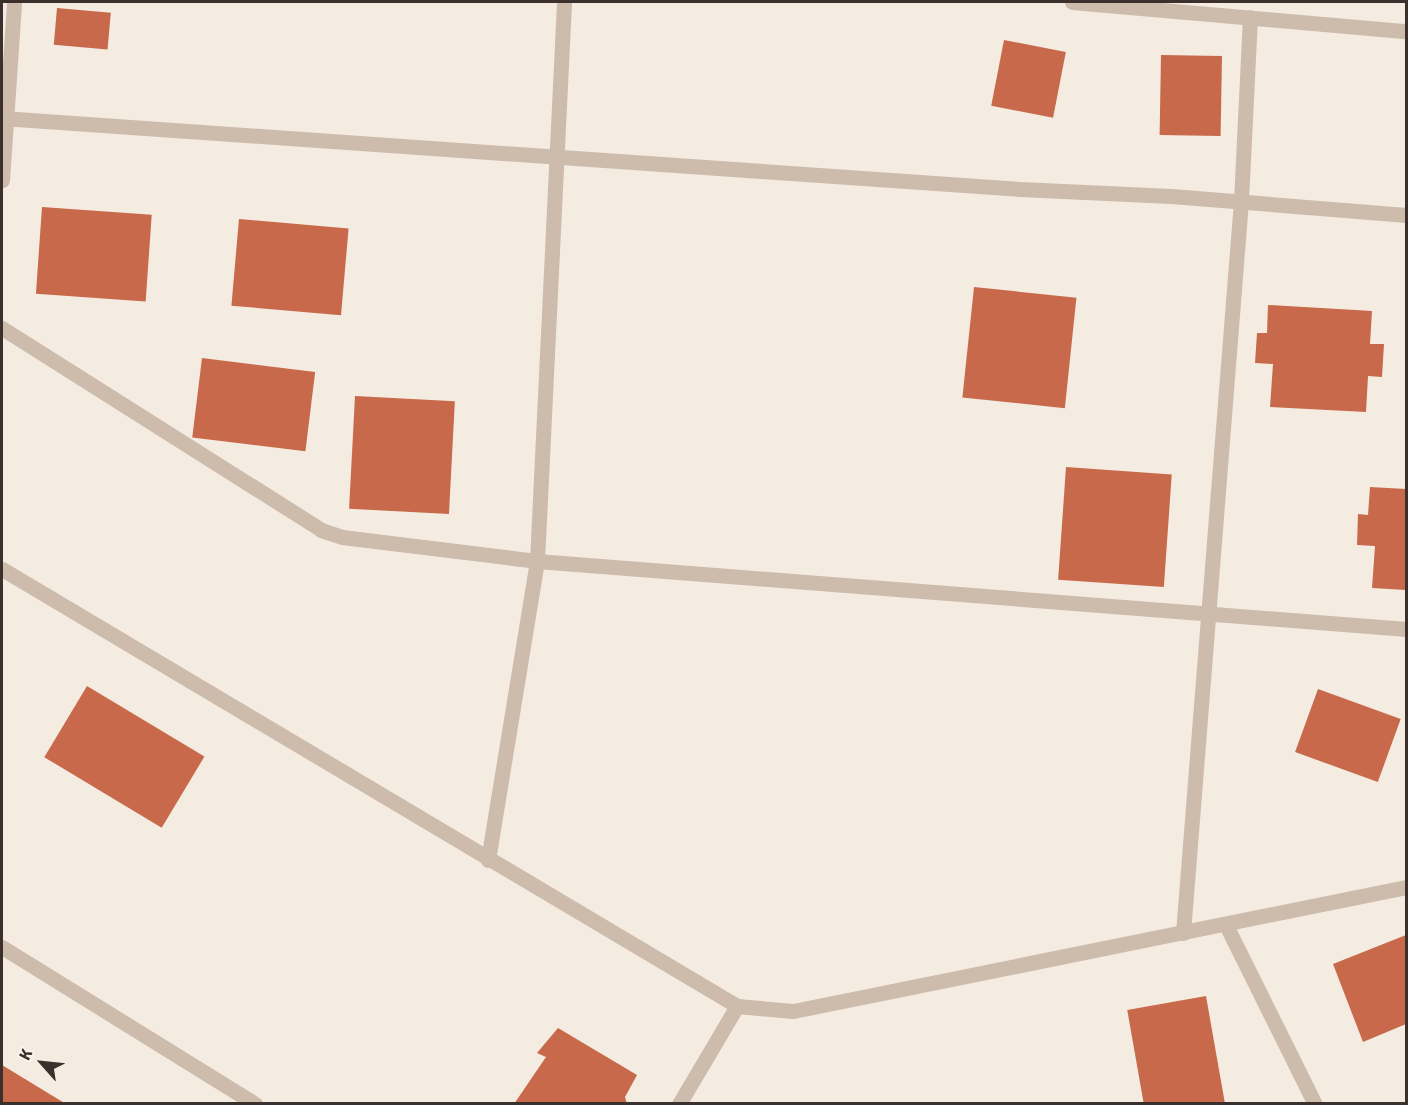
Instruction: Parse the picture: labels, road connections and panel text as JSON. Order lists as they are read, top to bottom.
{
  "north": "top left"
}
